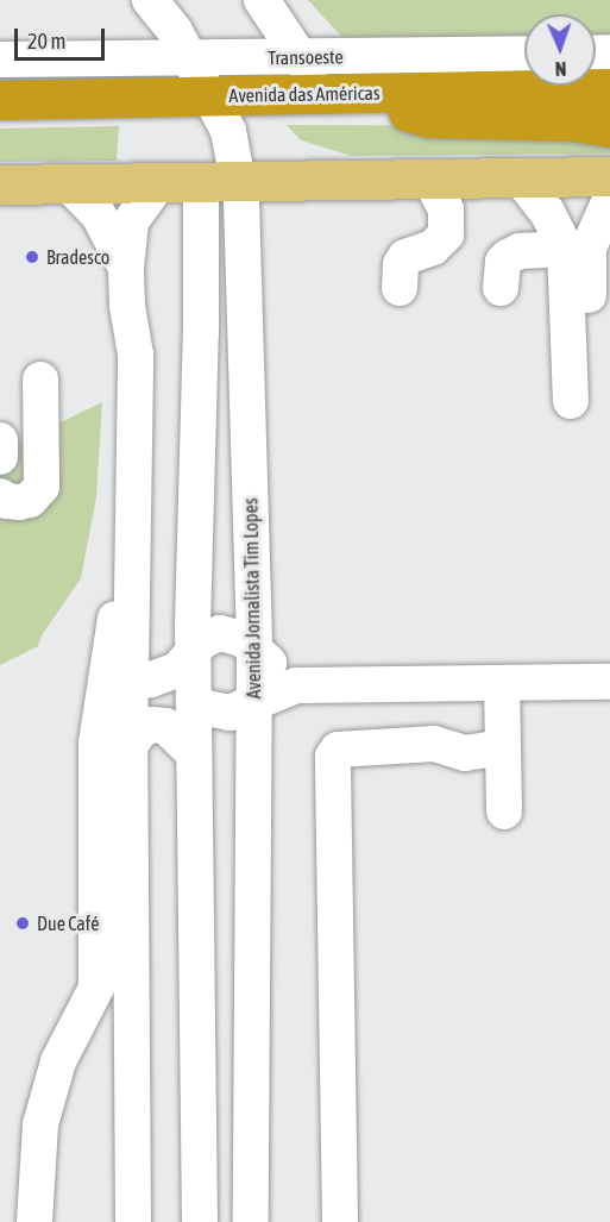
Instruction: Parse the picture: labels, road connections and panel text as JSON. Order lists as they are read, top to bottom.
{
  "streets": {
    "highway": ["Avenida das Américas"],
    "street": ["Transoeste", "Avenida Jornalista Tim Lopes"]
  },
  "crossings": [
    ["Transoeste", "Avenida Jornalista Tim Lopes"],
    ["Avenida das Américas", "Avenida Jornalista Tim Lopes"]
  ],
  "places": ["Bradesco", "Due Café"],
  "scale_bar": "20 m",
  "north": "bottom"
}
